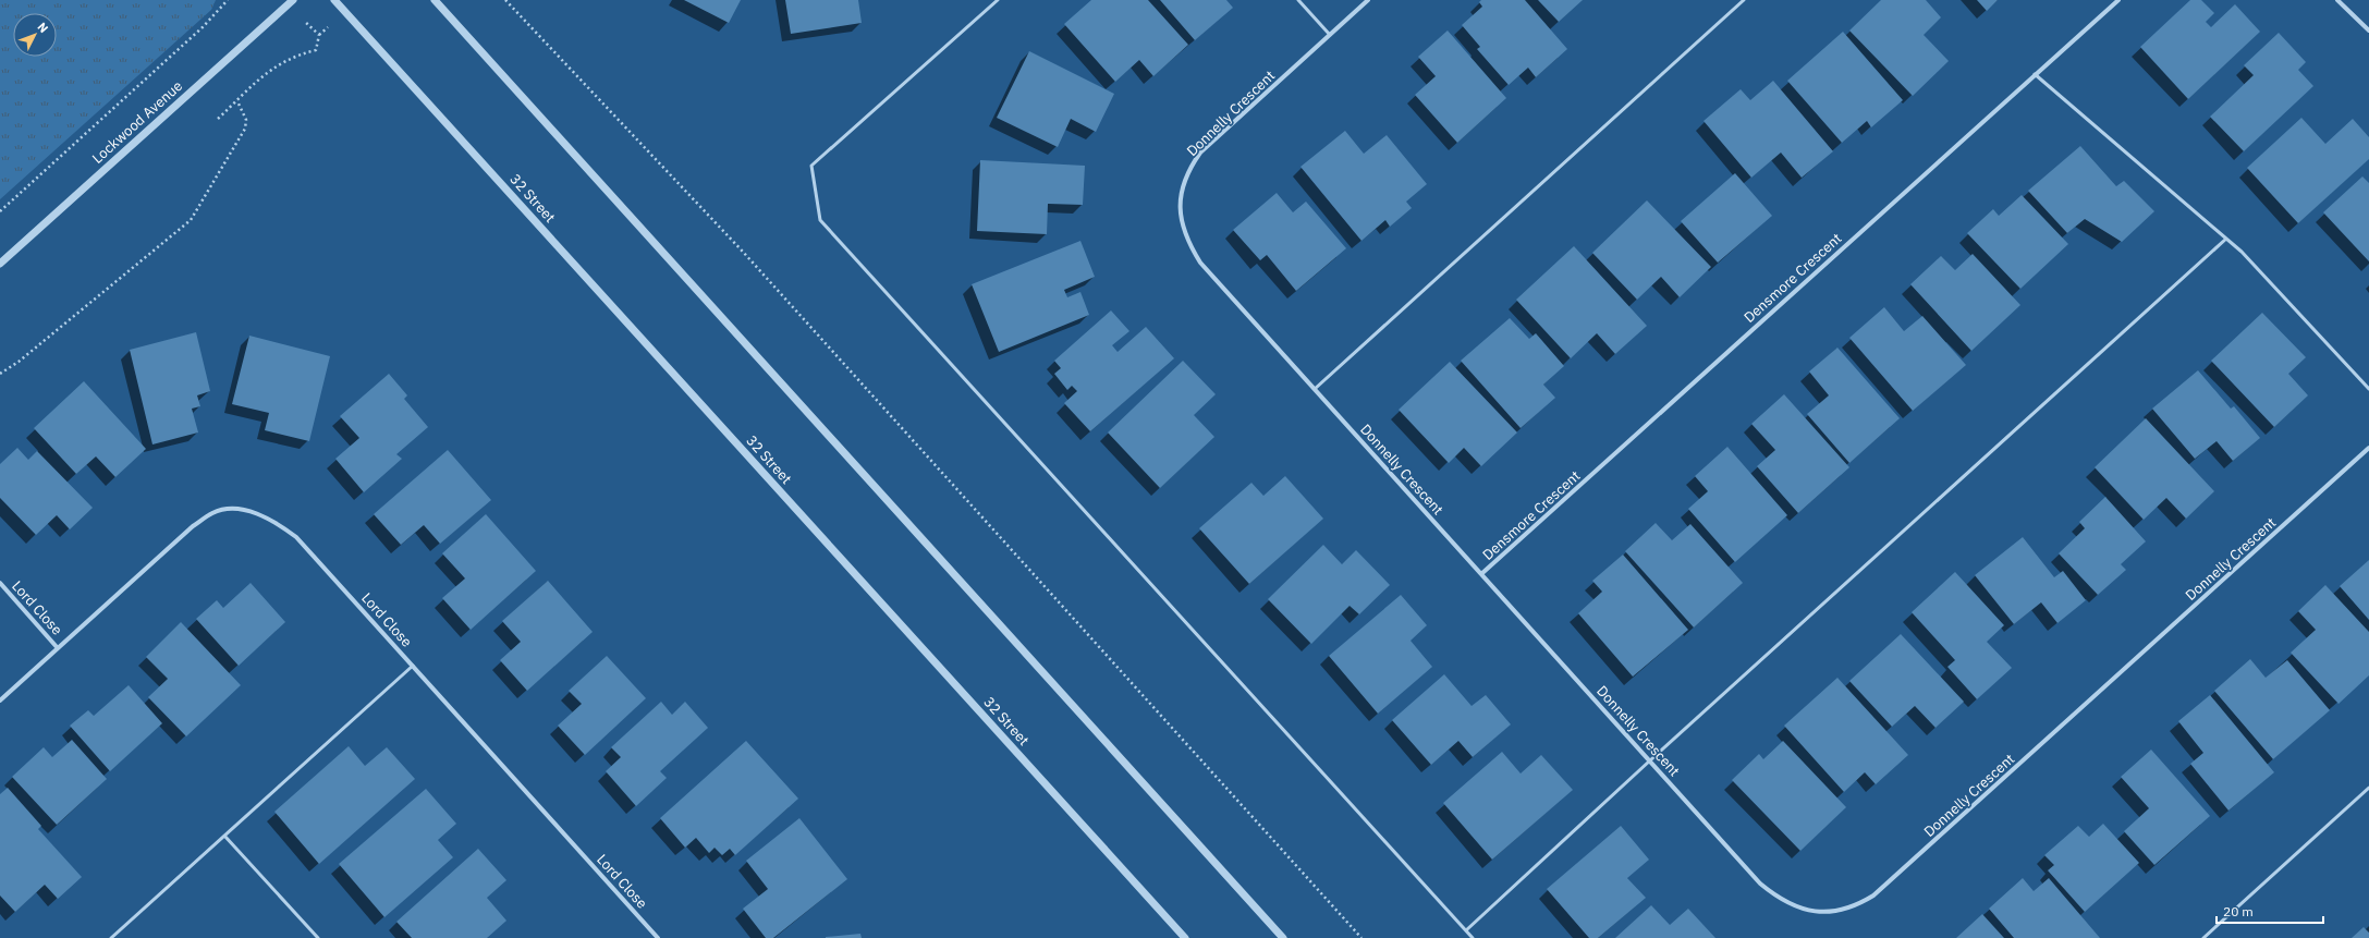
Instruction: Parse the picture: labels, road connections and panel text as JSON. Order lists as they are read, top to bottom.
{
  "streets": {
    "street": [
      "Donnelly Crescent",
      "Lockwood Avenue",
      "32 Street",
      "Densmore Crescent",
      "Lord Close"
    ]
  },
  "crossings": [
    ["Donnelly Crescent", "Densmore Crescent"]
  ],
  "scale_bar": "20 m",
  "north": "top right"
}
